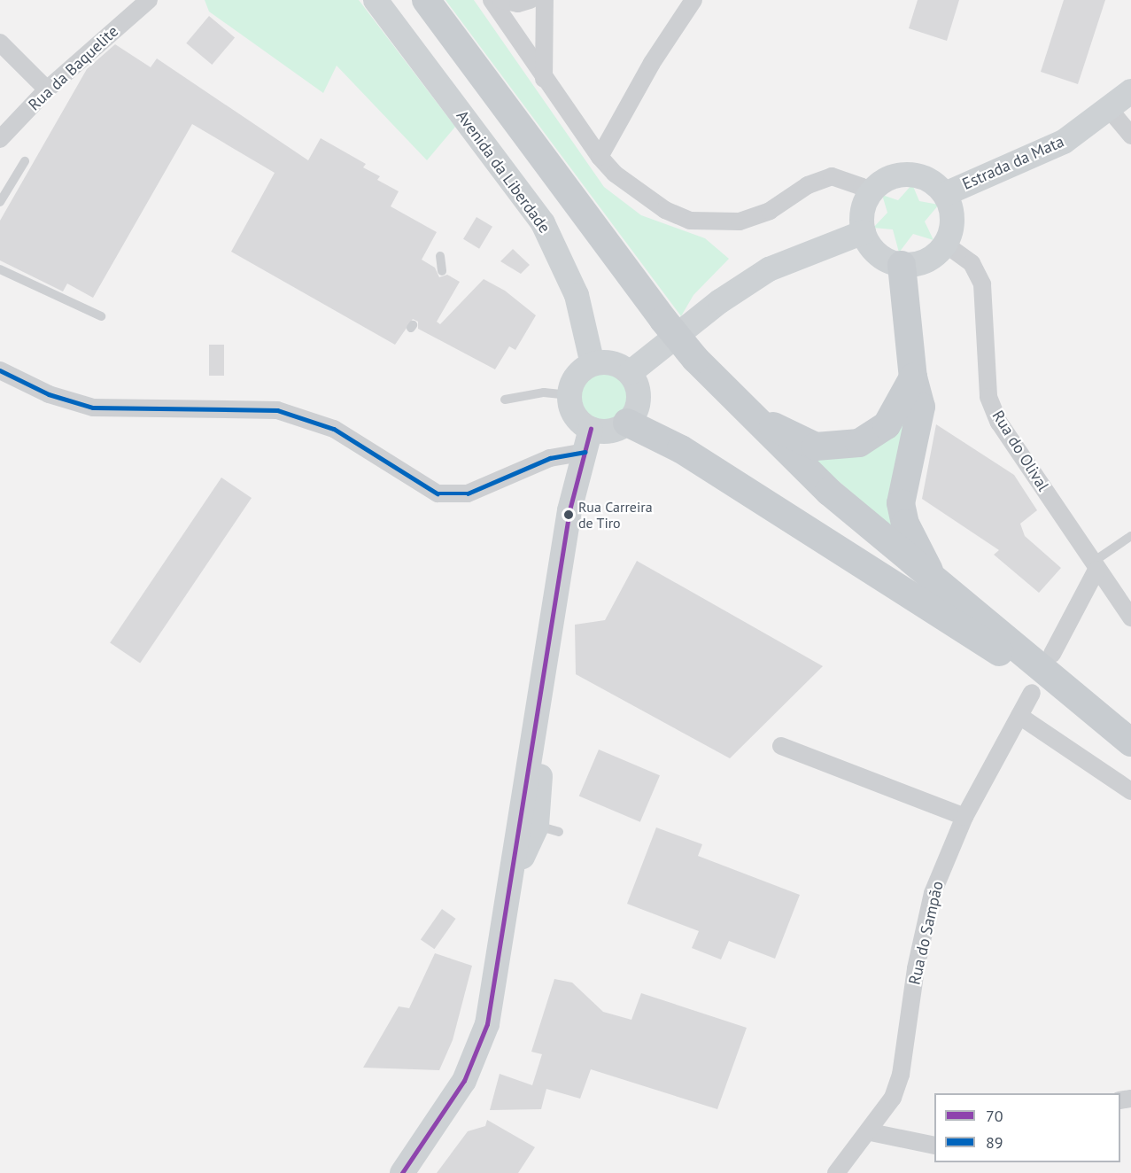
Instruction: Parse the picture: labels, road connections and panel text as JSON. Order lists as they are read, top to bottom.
{
  "streets": {
    "main road": ["Estrada da Mata", "Avenida da Liberdade"],
    "street": ["Rua da Baquelite", "Rua do Olival", "Rua do Sampão"]
  },
  "crossings": [
    ["Estrada da Mata", "Rua do Olival"]
  ],
  "places": ["Rua Carreira de Tiro"],
  "lines": ["transit line 89", "transit line 70"],
  "legend": ["70", "89"]
}
